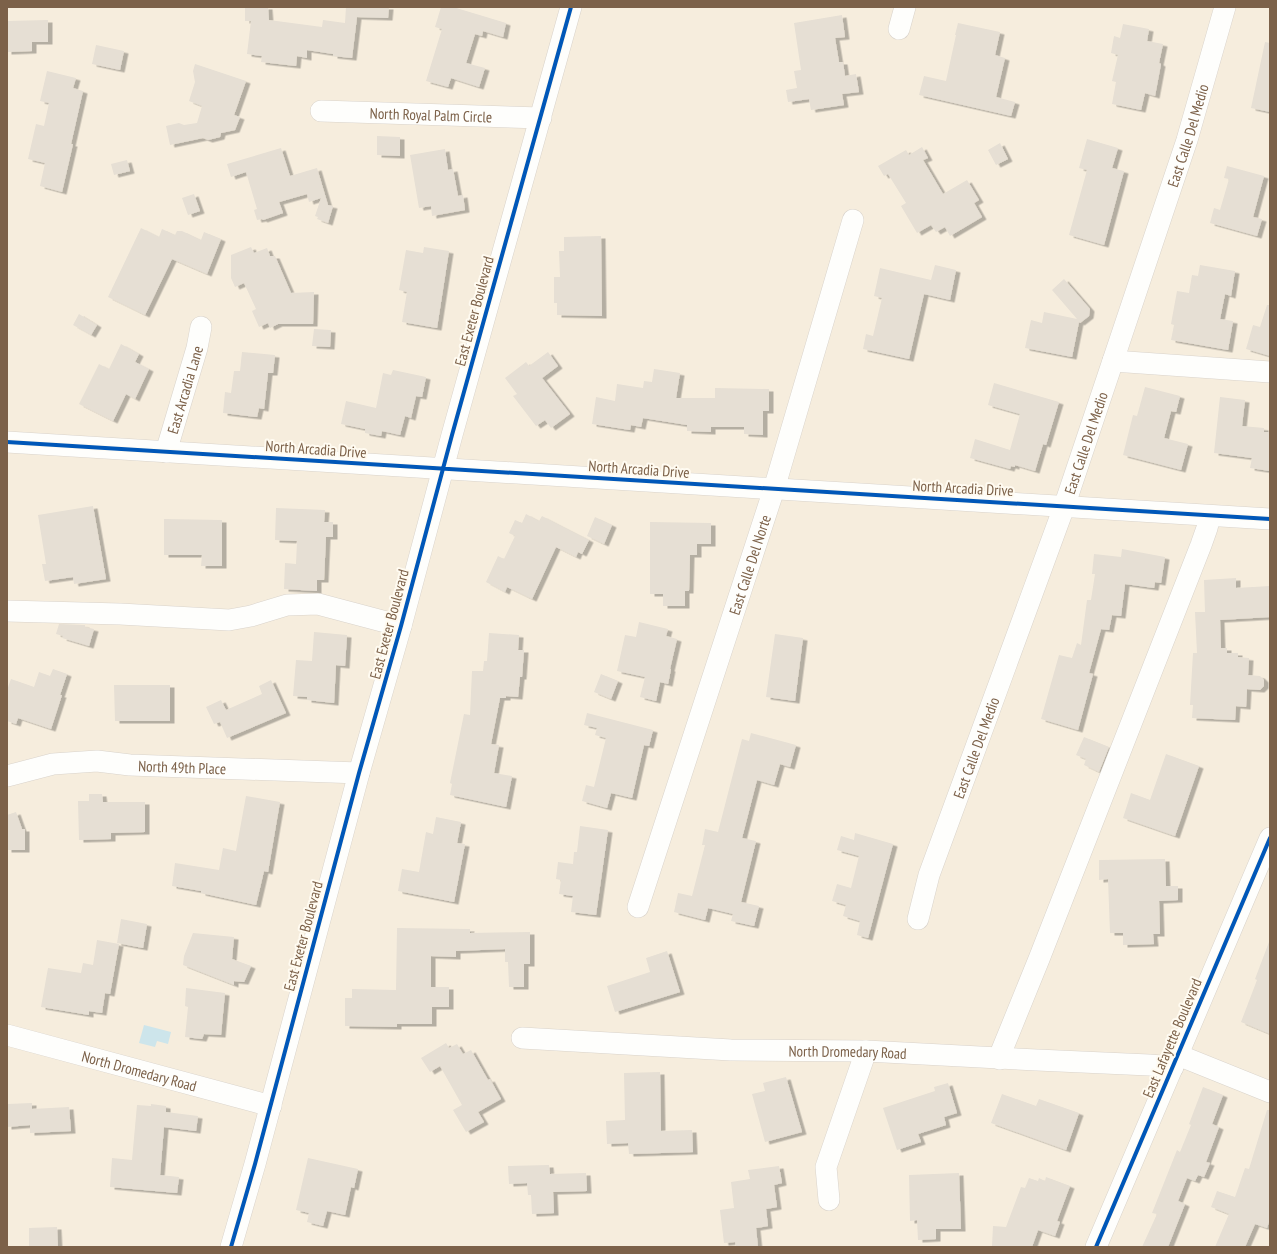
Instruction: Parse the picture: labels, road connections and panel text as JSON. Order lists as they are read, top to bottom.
{
  "streets": {
    "street": [
      "North Royal Palm Circle",
      "East Calle Del Medio",
      "East Exeter Boulevard",
      "East Arcadia Lane",
      "North Arcadia Drive",
      "East Calle Del Norte",
      "North 49th Place",
      "East Lafayette Boulevard",
      "North Dromedary Road"
    ]
  },
  "crossings": [
    ["North Royal Palm Circle", "East Exeter Boulevard"],
    ["East Calle Del Medio", "North Arcadia Drive"],
    ["East Exeter Boulevard", "North Arcadia Drive"],
    ["East Exeter Boulevard", "North 49th Place"],
    ["East Exeter Boulevard", "North Dromedary Road"],
    ["East Arcadia Lane", "North Arcadia Drive"],
    ["North Arcadia Drive", "East Calle Del Norte"],
    ["East Lafayette Boulevard", "North Dromedary Road"]
  ]
}
